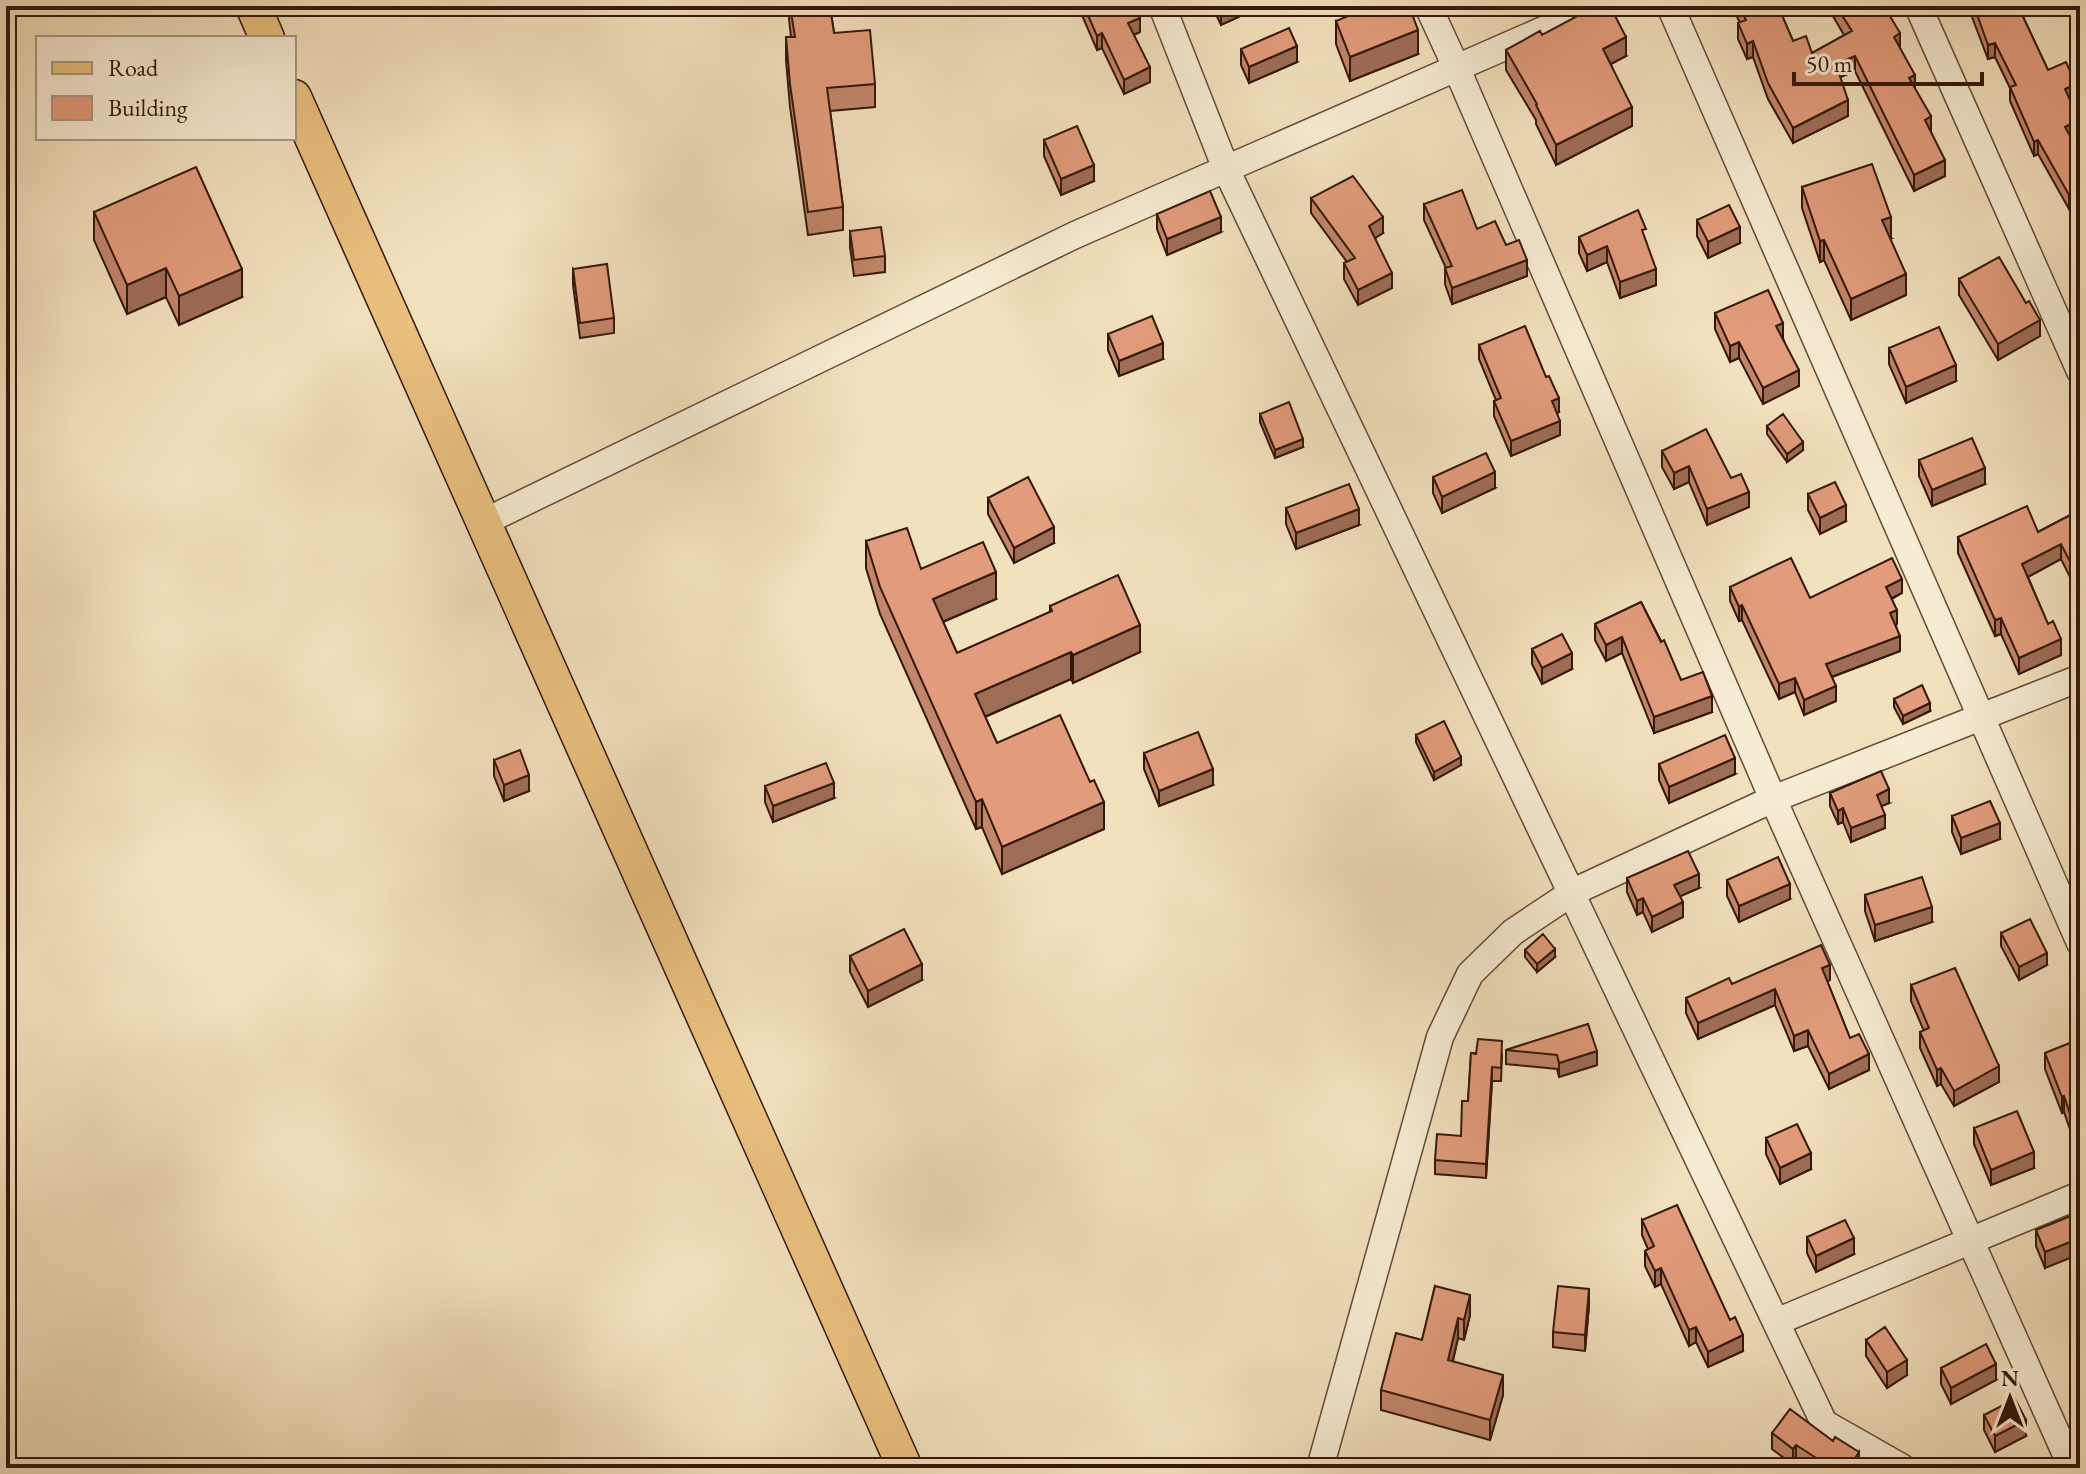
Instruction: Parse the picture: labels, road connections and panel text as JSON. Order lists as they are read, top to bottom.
{
  "legend": ["Road", "Building"],
  "scale_bar": "50 m",
  "north": "top"
}
